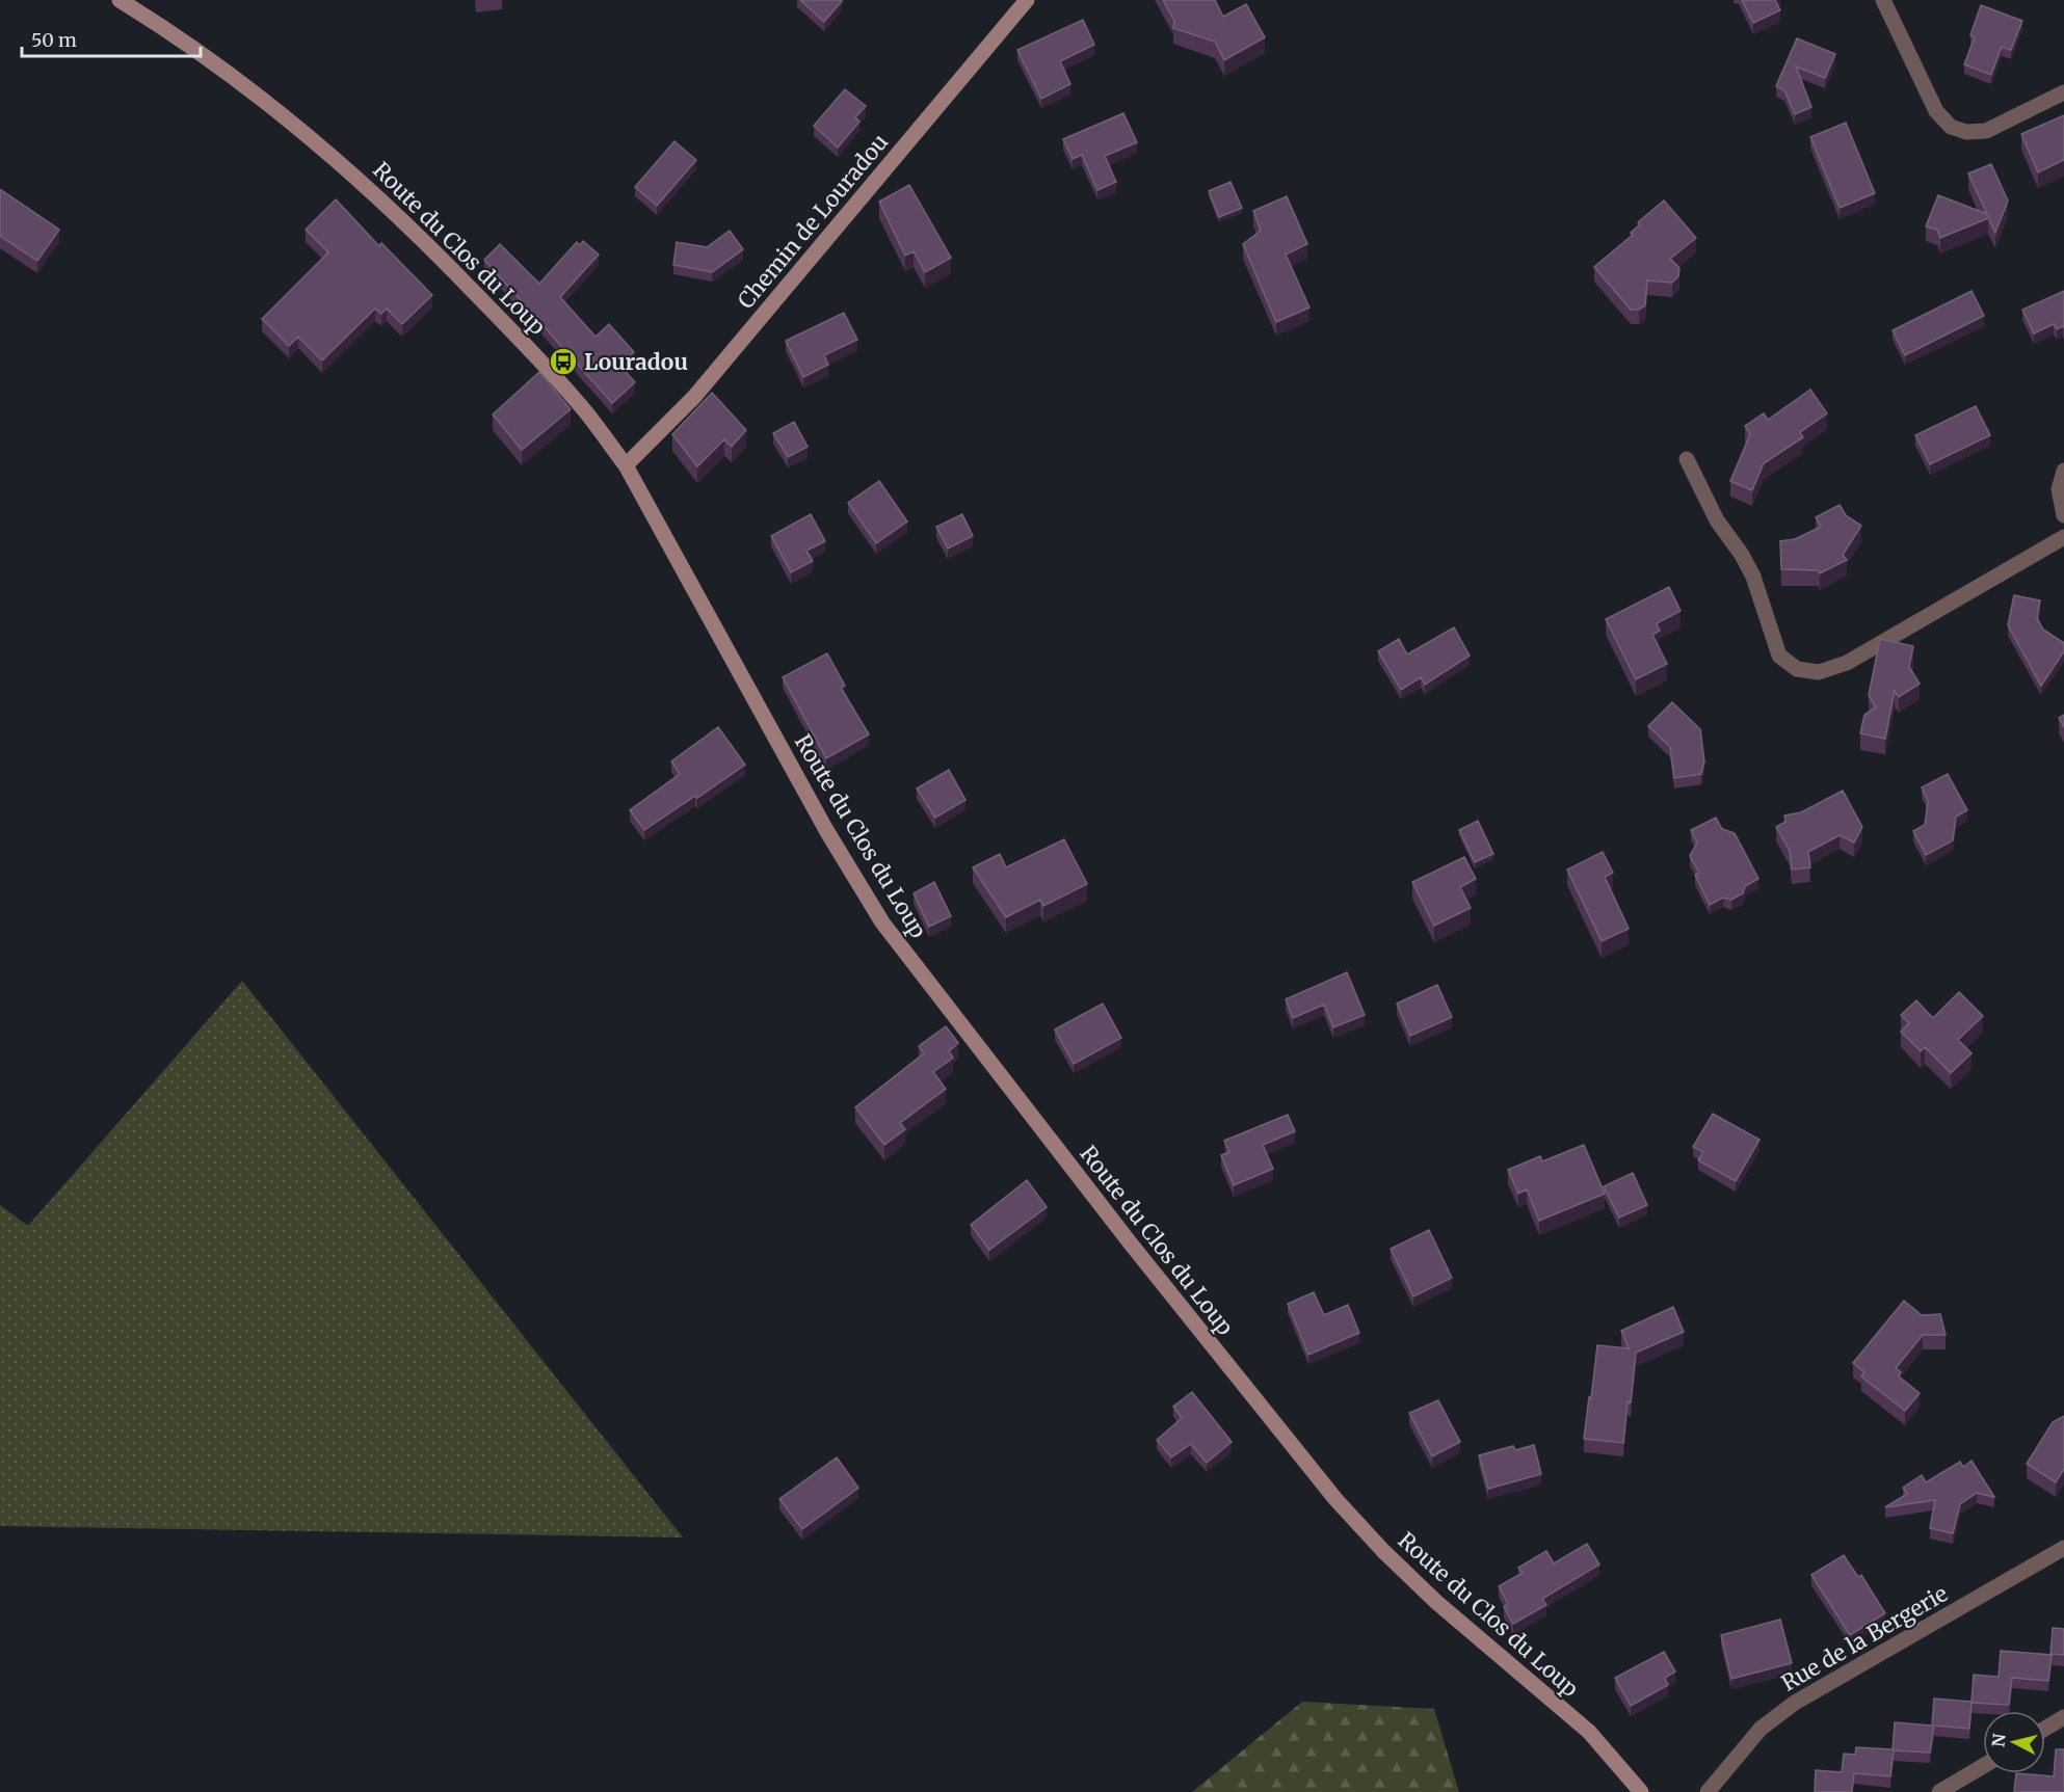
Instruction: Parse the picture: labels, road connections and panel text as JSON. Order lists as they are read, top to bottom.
{
  "streets": {
    "street": ["Chemin de Louradou", "Route du Clos du Loup", "Rue de la Bergerie"]
  },
  "crossings": [
    ["Chemin de Louradou", "Route du Clos du Loup"]
  ],
  "places": {
    "bus stop": ["Louradou"]
  },
  "scale_bar": "50 m",
  "north": "left"
}
